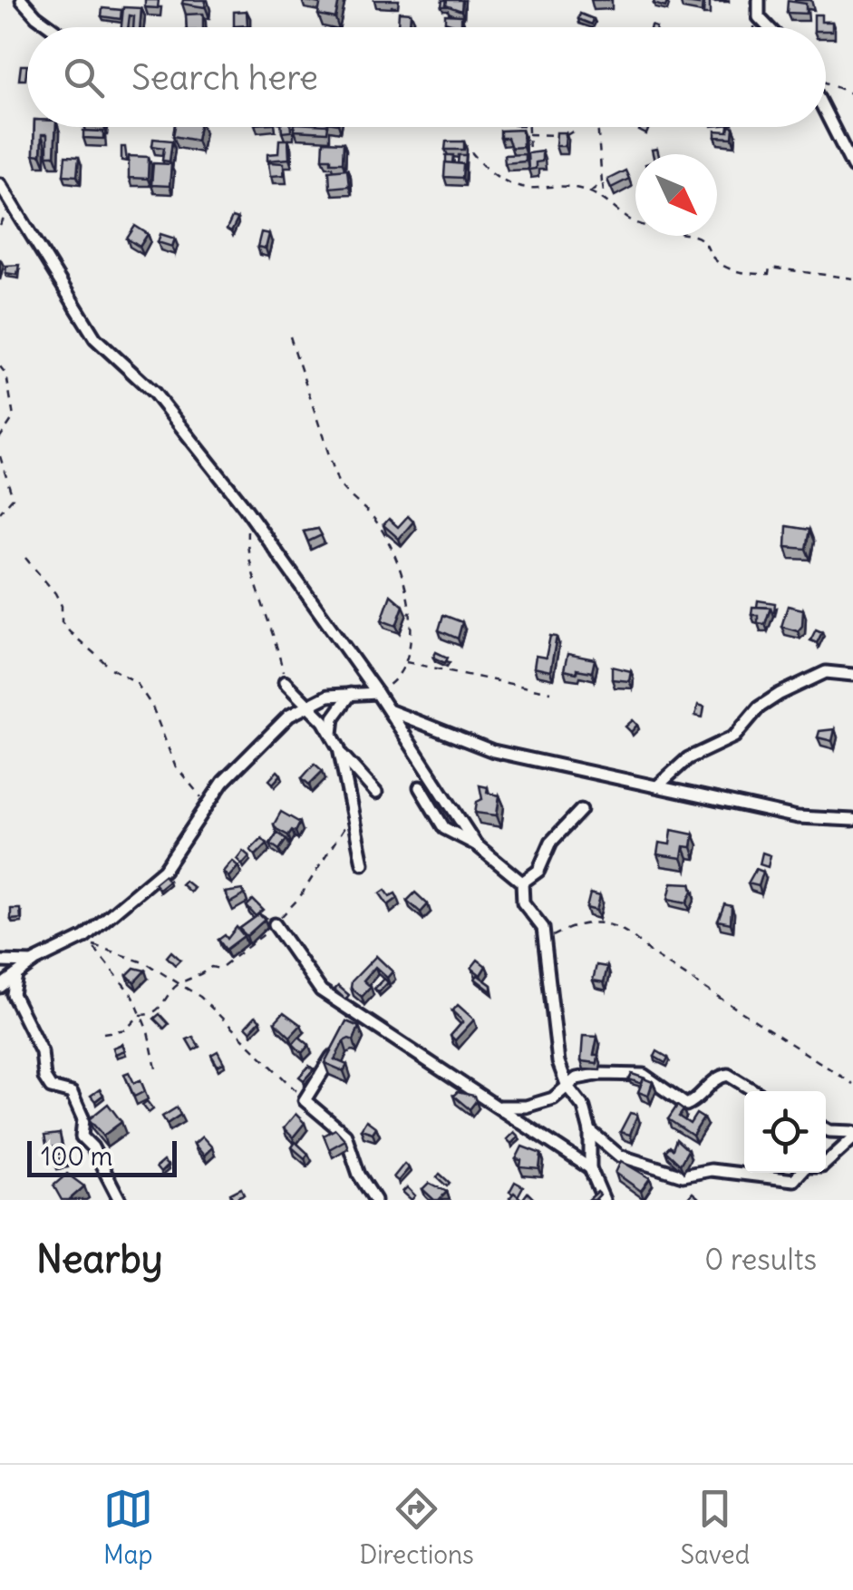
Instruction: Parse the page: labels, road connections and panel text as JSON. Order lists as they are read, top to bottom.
{
  "scale_bar": "100 m",
  "north": "bottom right",
  "page": {
    "search": "Search here",
    "scale": "100 m",
    "heading": ["Nearby", "0 results"],
    "nav": ["Map", "Directions", "Saved"]
  }
}
